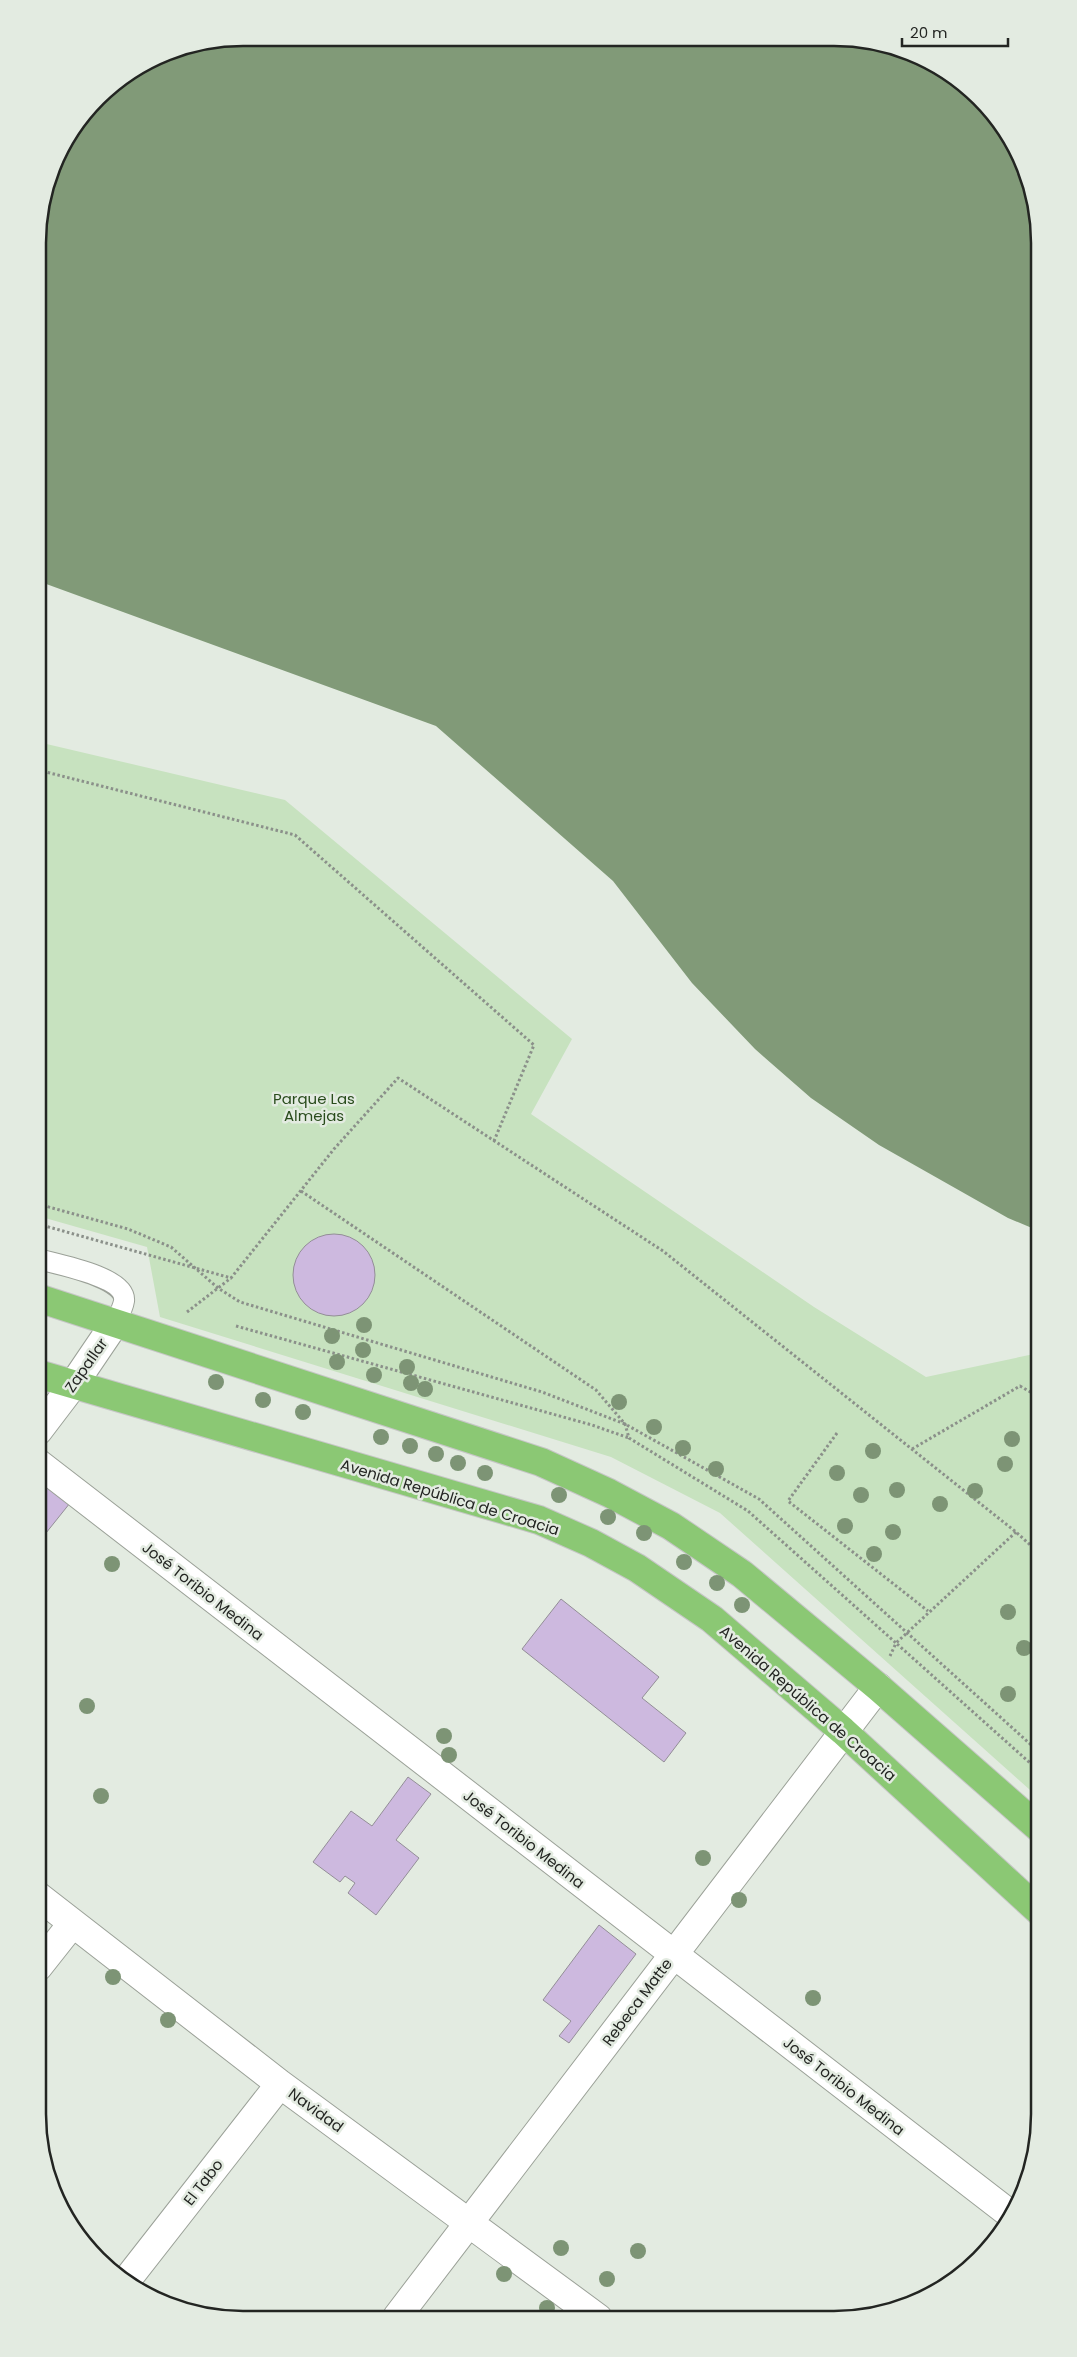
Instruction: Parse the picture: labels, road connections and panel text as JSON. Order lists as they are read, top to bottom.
{
  "streets": {
    "highway": ["Avenida República de Croacia"],
    "street": [
      "Zapallar",
      "José Toribio Medina",
      "Rebeca Matte",
      "Navidad",
      "El Tabo"
    ]
  },
  "crossings": [
    ["Zapallar", "Avenida República de Croacia"],
    ["Avenida República de Croacia", "Rebeca Matte"],
    ["José Toribio Medina", "Rebeca Matte"],
    ["Rebeca Matte", "Navidad"],
    ["Navidad", "El Tabo"]
  ],
  "parks": ["Parque Las Almejas"],
  "scale_bar": "20 m"
}
